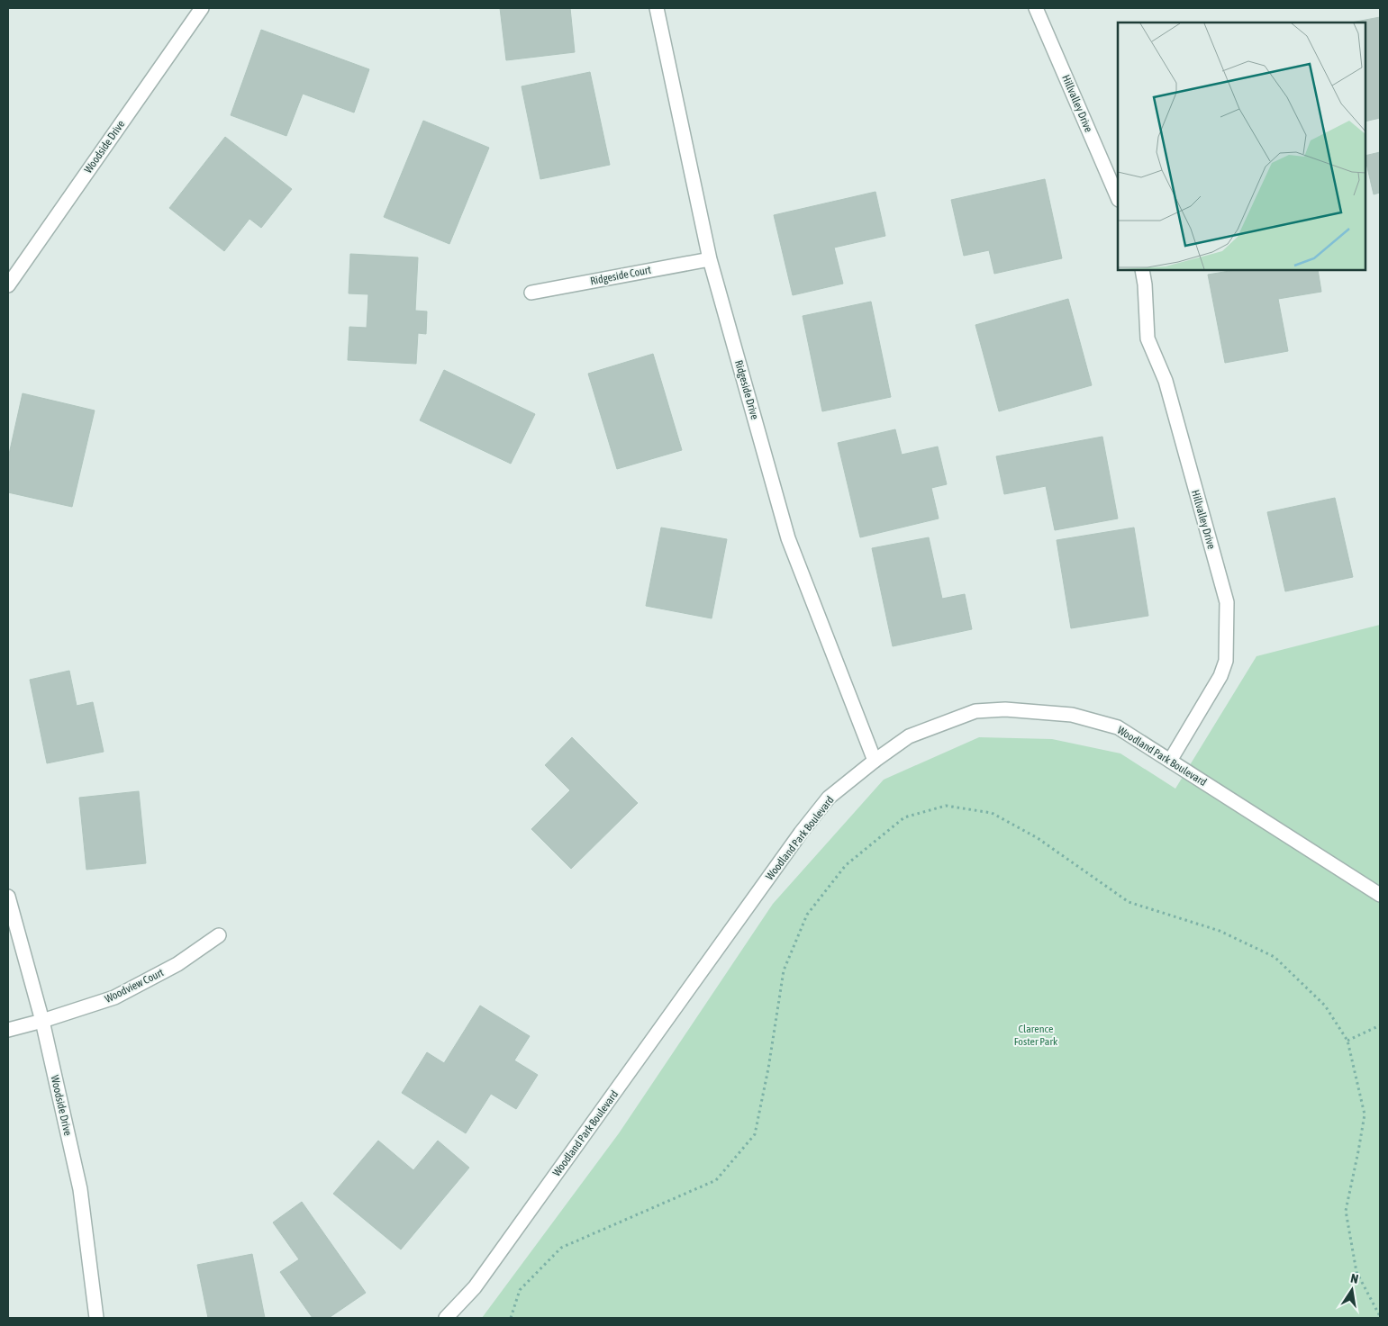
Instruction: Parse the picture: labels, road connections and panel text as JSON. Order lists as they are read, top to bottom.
{
  "streets": {
    "street": [
      "Hillvalley Drive",
      "Woodside Drive",
      "Ridgeside Court",
      "Ridgeside Drive",
      "Woodland Park Boulevard",
      "Woodview Court"
    ]
  },
  "crossings": [
    ["Hillvalley Drive", "Woodland Park Boulevard"],
    ["Woodside Drive", "Woodview Court"],
    ["Ridgeside Court", "Ridgeside Drive"],
    ["Ridgeside Drive", "Woodland Park Boulevard"]
  ],
  "parks": ["Clarence Foster Park"],
  "north": "top"
}
